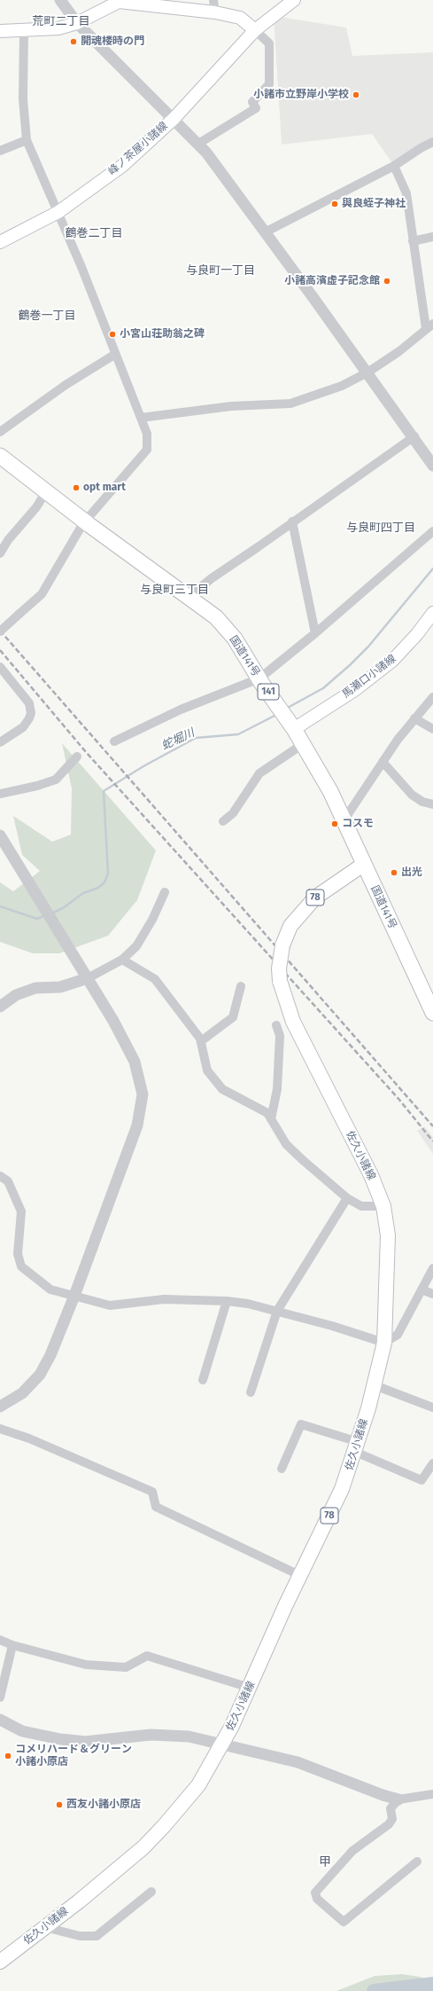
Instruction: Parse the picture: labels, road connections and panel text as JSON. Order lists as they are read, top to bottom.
{
  "streets": {
    "highway": ["国道141号", "141"],
    "main road": [
      "峰ノ茶屋小諸線",
      "馬瀬口小諸線",
      "78",
      "佐久小諸線"
    ]
  },
  "crossings": [
    ["国道141号", "馬瀬口小諸線"],
    ["国道141号", "佐久小諸線"]
  ],
  "districts": [
    "荒町二丁目",
    "鶴巻二丁目",
    "与良町一丁目",
    "鶴巻一丁目",
    "与良町四丁目",
    "与良町三丁目",
    "甲"
  ],
  "water": ["蛇堀川"],
  "places": [
    "開魂楼時の門",
    "小諸市立野岸小学校",
    "與良蛭子神社",
    "小諸高濱虚子記念館",
    "小宮山荘助翁之碑",
    "opt mart",
    "コスモ",
    "出光",
    "コメリハード＆グリーン 小諸小原店",
    "西友小諸小原店"
  ]
}
